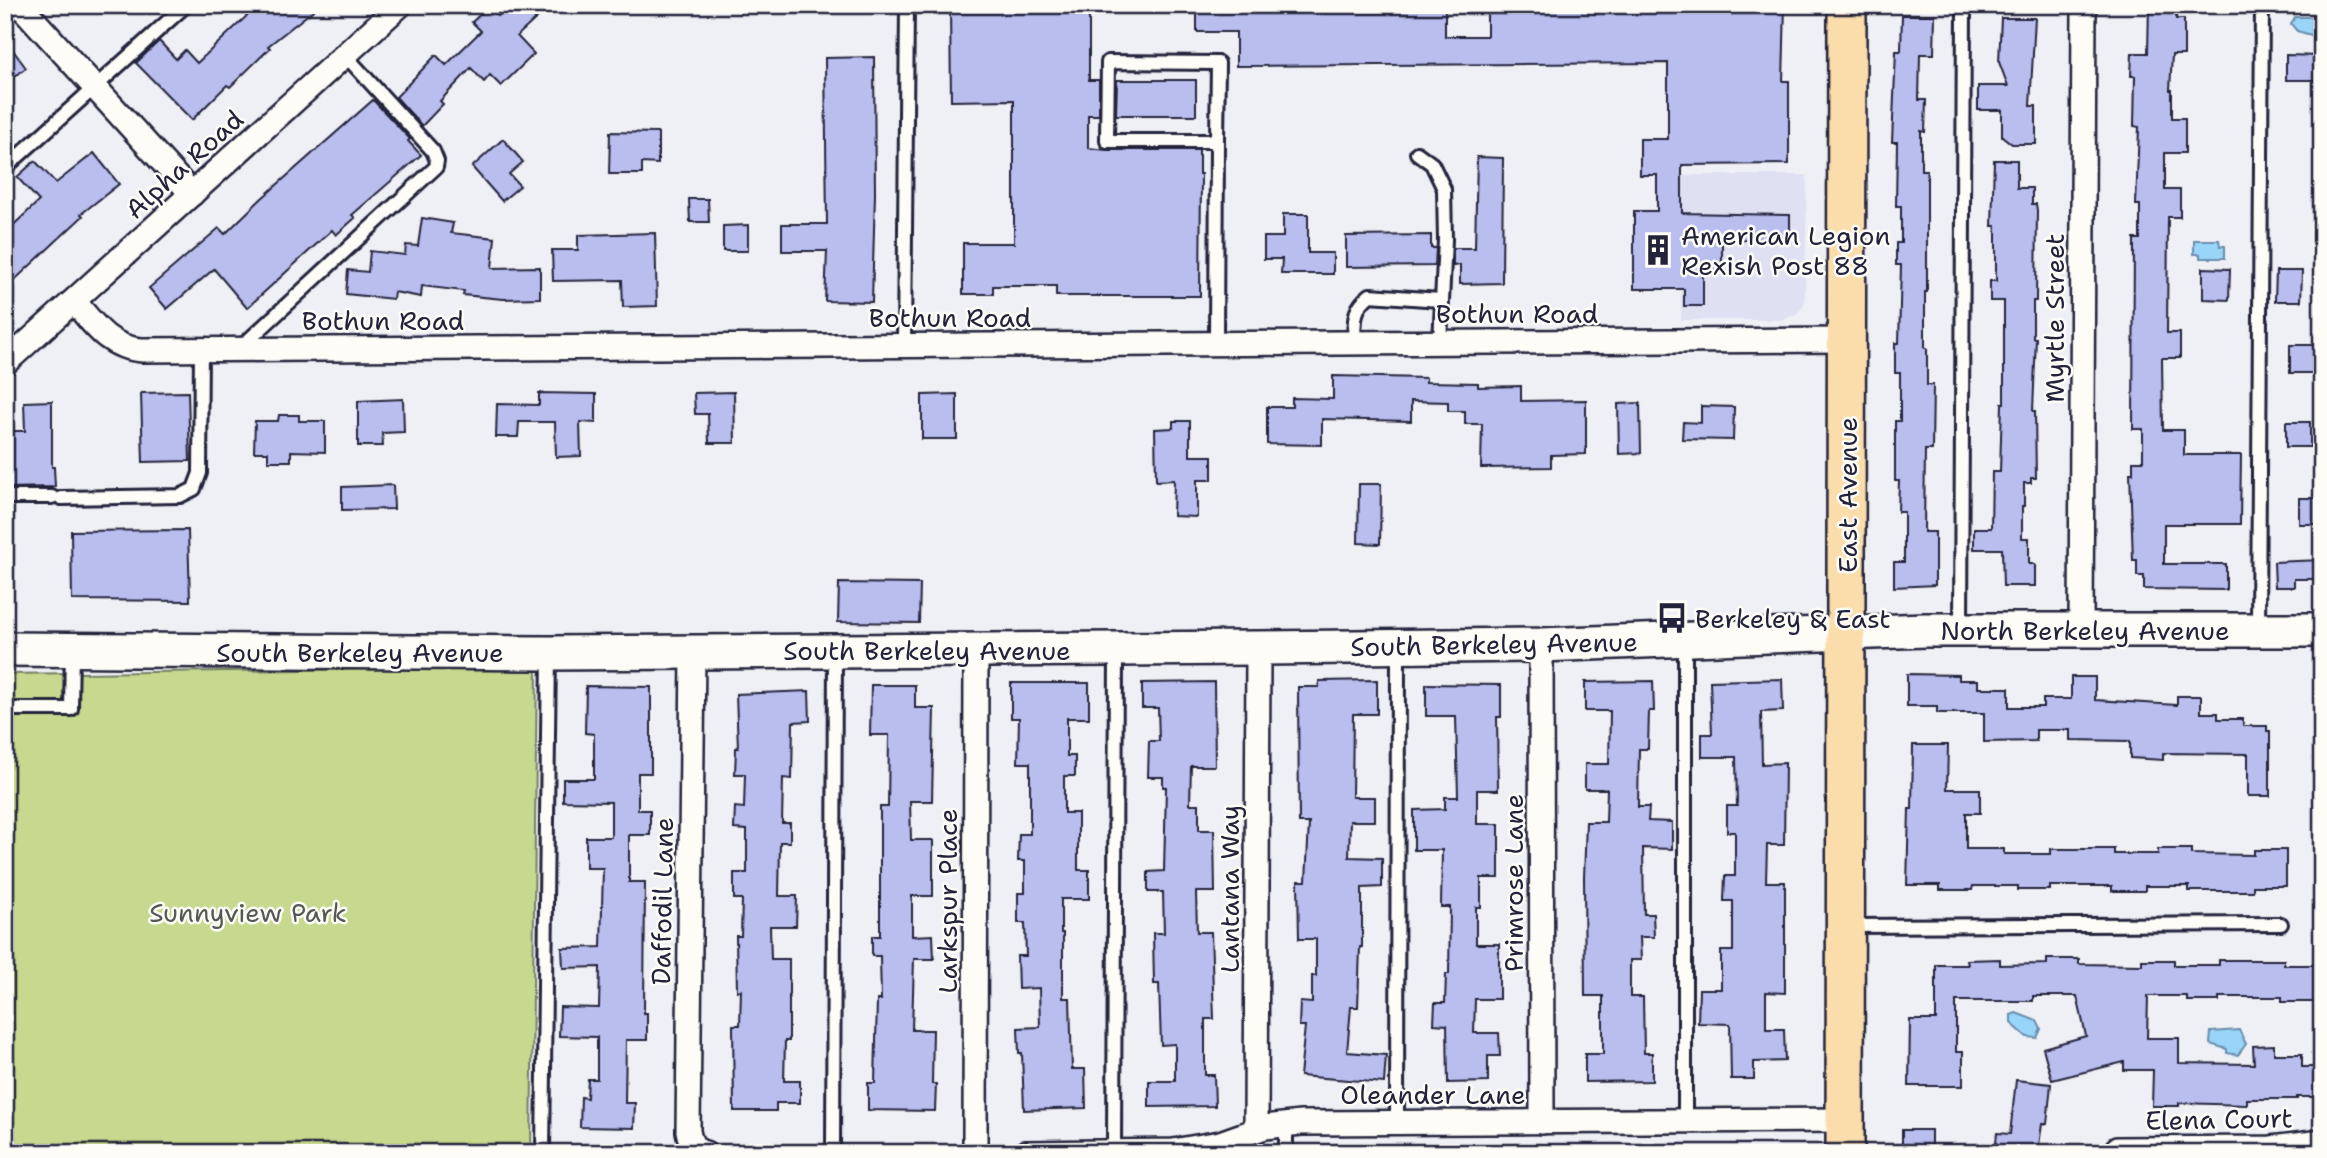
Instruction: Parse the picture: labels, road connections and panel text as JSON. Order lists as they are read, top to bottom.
{
  "streets": {
    "main road": ["East Avenue"],
    "street": [
      "Alpha Road",
      "Bothun Road",
      "Myrtle Street",
      "North Berkeley Avenue",
      "South Berkeley Avenue",
      "Primrose Lane",
      "Lantana Way",
      "Daffodil Lane",
      "Larkspur Place",
      "Oleander Lane",
      "Elena Court"
    ]
  },
  "crossings": [
    ["Alpha Road", "Bothun Road"],
    ["Bothun Road", "East Avenue"],
    ["Myrtle Street", "North Berkeley Avenue"],
    ["East Avenue", "North Berkeley Avenue"],
    ["East Avenue", "South Berkeley Avenue"],
    ["East Avenue", "Oleander Lane"],
    ["North Berkeley Avenue", "South Berkeley Avenue"],
    ["South Berkeley Avenue", "Primrose Lane"],
    ["South Berkeley Avenue", "Lantana Way"],
    ["South Berkeley Avenue", "Daffodil Lane"],
    ["South Berkeley Avenue", "Larkspur Place"],
    ["Primrose Lane", "Oleander Lane"],
    ["Lantana Way", "Oleander Lane"]
  ],
  "parks": ["Sunnyview Park"],
  "places": {
    "building": ["American Legion Rexish Post 88"],
    "bus stop": ["Berkeley & East"]
  }
}
